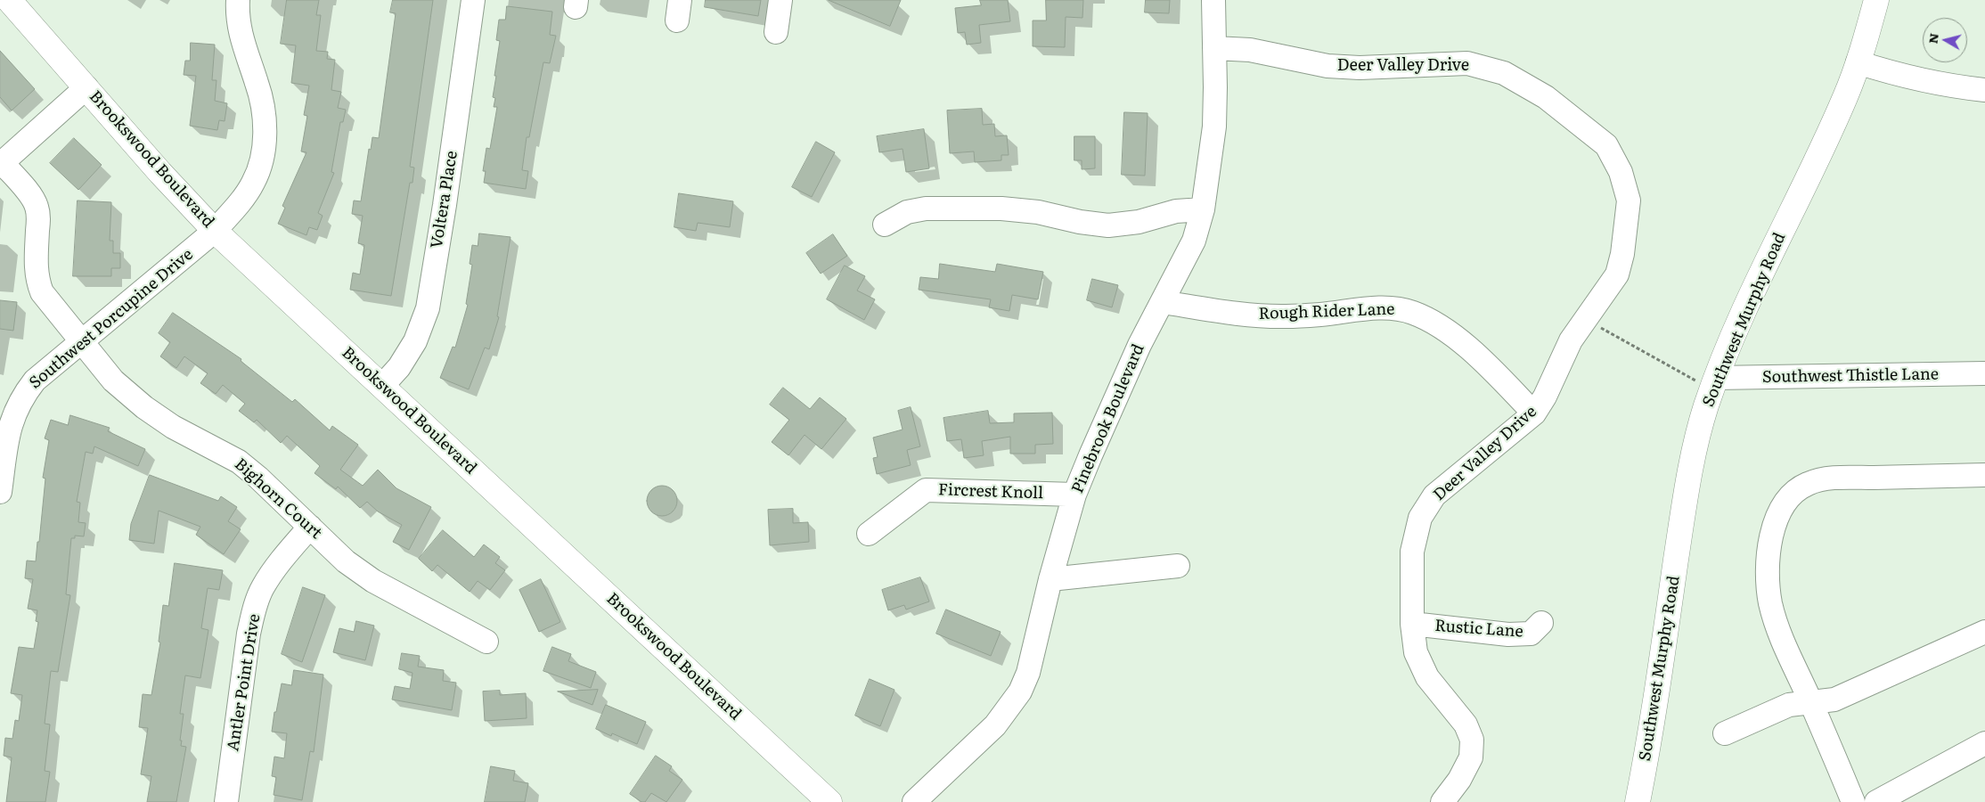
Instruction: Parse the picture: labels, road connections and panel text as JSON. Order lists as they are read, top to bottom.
{
  "streets": {
    "main road": ["Brookswood Boulevard", "Southwest Murphy Road"],
    "street": [
      "Deer Valley Drive",
      "Voltera Place",
      "Rough Rider Lane",
      "Southwest Porcupine Drive",
      "Southwest Thistle Lane",
      "Pinebrook Boulevard",
      "Fircrest Knoll",
      "Bighorn Court",
      "Rustic Lane",
      "Antler Point Drive"
    ]
  },
  "crossings": [
    ["Deer Valley Drive", "Rough Rider Lane"],
    ["Deer Valley Drive", "Pinebrook Boulevard"],
    ["Deer Valley Drive", "Rustic Lane"],
    ["Brookswood Boulevard", "Voltera Place"],
    ["Brookswood Boulevard", "Southwest Porcupine Drive"],
    ["Rough Rider Lane", "Pinebrook Boulevard"],
    ["Southwest Porcupine Drive", "Bighorn Court"],
    ["Southwest Murphy Road", "Southwest Thistle Lane"],
    ["Pinebrook Boulevard", "Fircrest Knoll"],
    ["Bighorn Court", "Antler Point Drive"]
  ],
  "north": "left"
}
